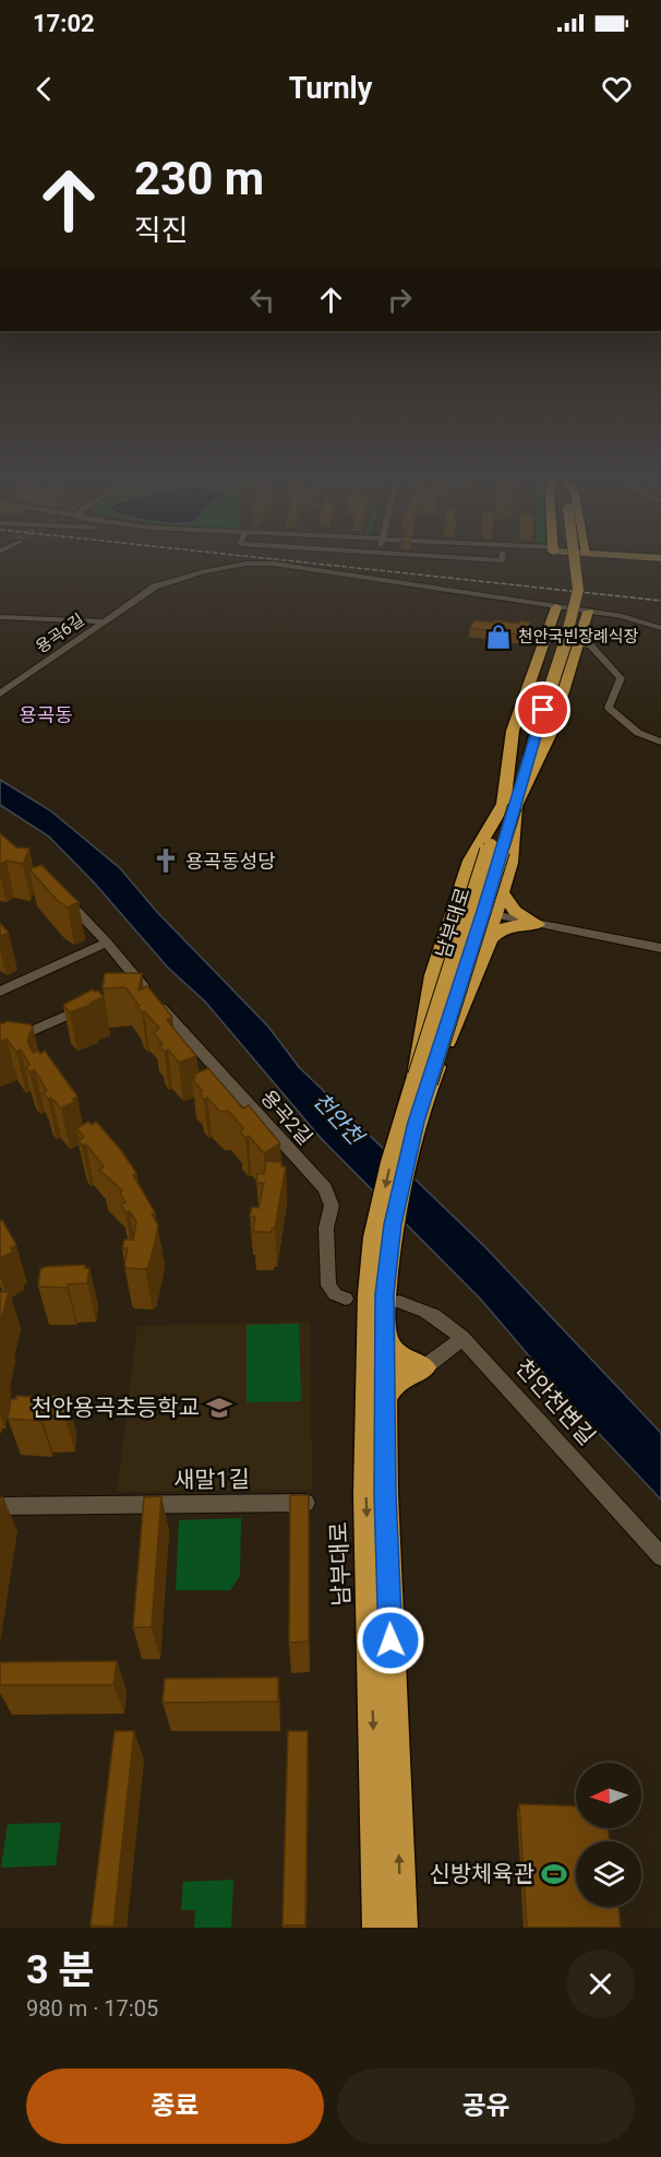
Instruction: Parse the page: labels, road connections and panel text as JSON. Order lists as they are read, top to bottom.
{
  "streets": {
    "highway": ["남부대로"],
    "street": [
      "용곡6길",
      "용곡2길",
      "천안천변길",
      "새말1길"
    ]
  },
  "districts": ["용곡동"],
  "water": ["천안천"],
  "places": {
    "shop": ["천안국빈장례식장"],
    "church": ["용곡동성당"],
    "school or university": ["천안용곡초등학교"],
    "sports": ["신방체육관"]
  },
  "north": "left",
  "page": {
    "status": "17:02",
    "header": "Turnly",
    "turn": ["230 m", "직진"],
    "heading": ["3 분", "980 m · 17:05"],
    "buttons": ["종료", "공유"]
  }
}
